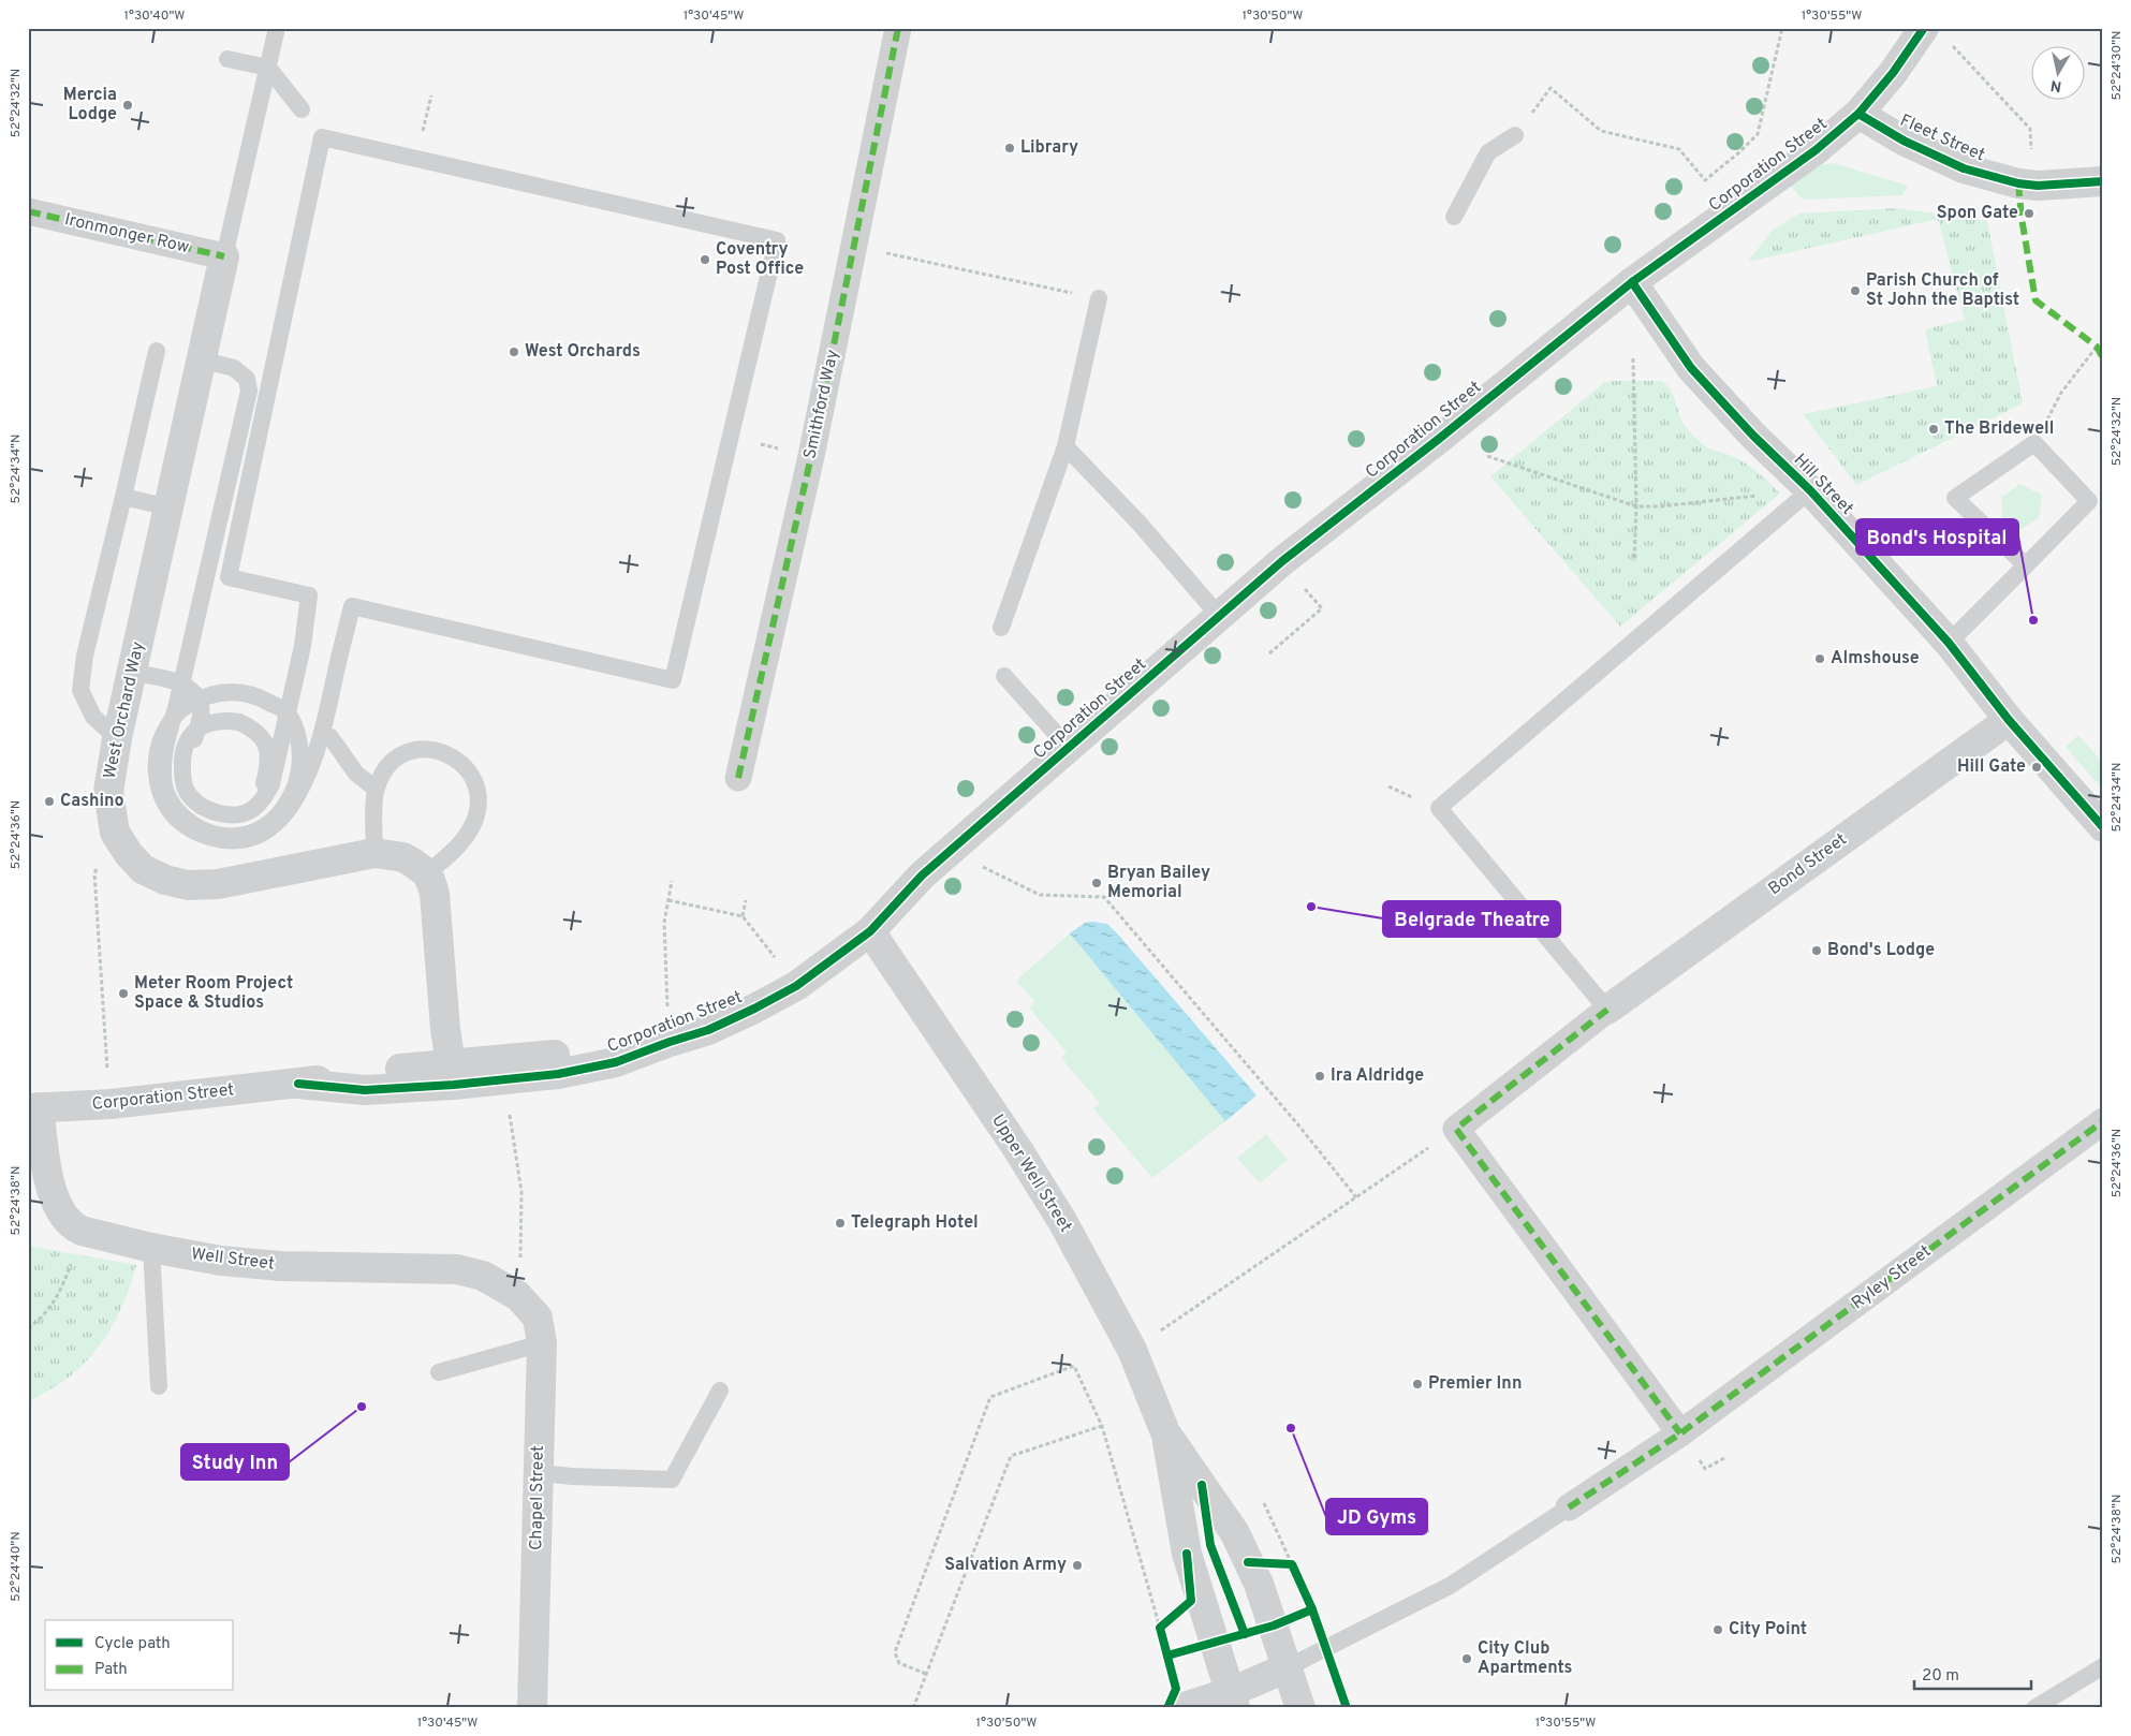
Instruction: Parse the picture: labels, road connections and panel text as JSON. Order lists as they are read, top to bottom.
{
  "streets": {
    "street": [
      "Fleet Street",
      "Corporation Street",
      "Ironmonger Row",
      "Smithford Way",
      "Hill Street",
      "West Orchard Way",
      "Bond Street",
      "Upper Well Street",
      "Well Street",
      "Ryley Street",
      "Chapel Street"
    ]
  },
  "crossings": [
    ["Fleet Street", "Corporation Street"],
    ["Corporation Street", "Hill Street"],
    ["Corporation Street", "Upper Well Street"],
    ["Corporation Street", "Well Street"],
    ["Ironmonger Row", "West Orchard Way"],
    ["Hill Street", "Bond Street"],
    ["Well Street", "Chapel Street"]
  ],
  "places": [
    "Mercia Lodge",
    "Library",
    "Spon Gate",
    "Coventry Post Office",
    "Parish Church of St John the Baptist",
    "West Orchards",
    "The Bridewell",
    "Bond's Hospital",
    "Almshouse",
    "Hill Gate",
    "Cashino",
    "Bryan Bailey Memorial",
    "Belgrade Theatre",
    "Bond's Lodge",
    "Meter Room Project Space & Studios",
    "Ira Aldridge",
    "Telegraph Hotel",
    "Premier Inn",
    "Study Inn",
    "JD Gyms",
    "Salvation Army",
    "City Point",
    "City Club Apartments"
  ],
  "legend": ["Cycle path", "Path"],
  "scale_bar": "20 m",
  "north": "bottom",
  "coordinates": [
    "1°30'40\"W",
    "1°30'45\"W",
    "1°30'50\"W",
    "1°30'55\"W",
    "52°24'30\"N",
    "52°24'32\"N",
    "52°24'34\"N",
    "52°24'36\"N",
    "52°24'38\"N",
    "52°24'40\"N"
  ]
}
